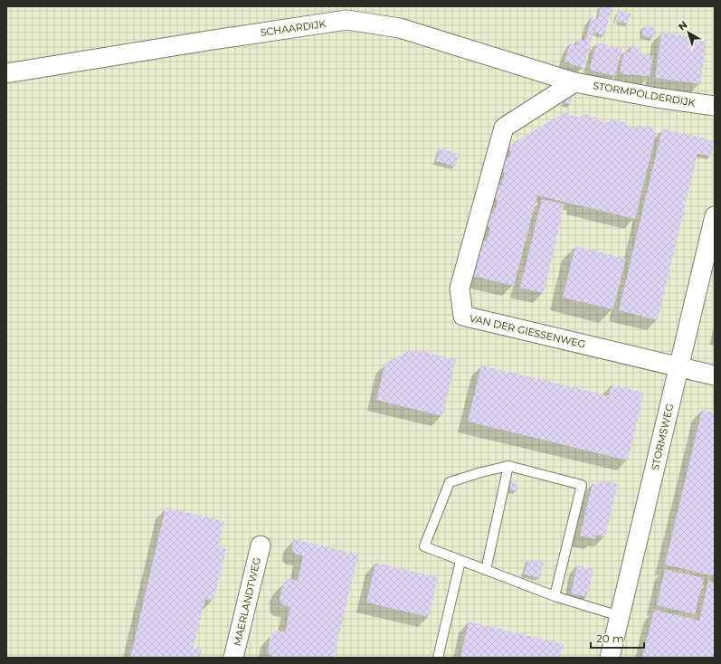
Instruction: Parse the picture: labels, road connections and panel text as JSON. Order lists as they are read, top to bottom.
{
  "streets": {
    "street": [
      "SCHAARDIJK",
      "STORMPOLDERDIJK",
      "VAN DER GIESSENWEG",
      "STORMSWEG",
      "MAERLANDTWEG"
    ]
  },
  "crossings": [
    ["SCHAARDIJK", "STORMPOLDERDIJK"],
    ["SCHAARDIJK", "VAN DER GIESSENWEG"],
    ["STORMPOLDERDIJK", "VAN DER GIESSENWEG"],
    ["VAN DER GIESSENWEG", "STORMSWEG"]
  ],
  "scale_bar": "20 m",
  "north": "top left"
}
